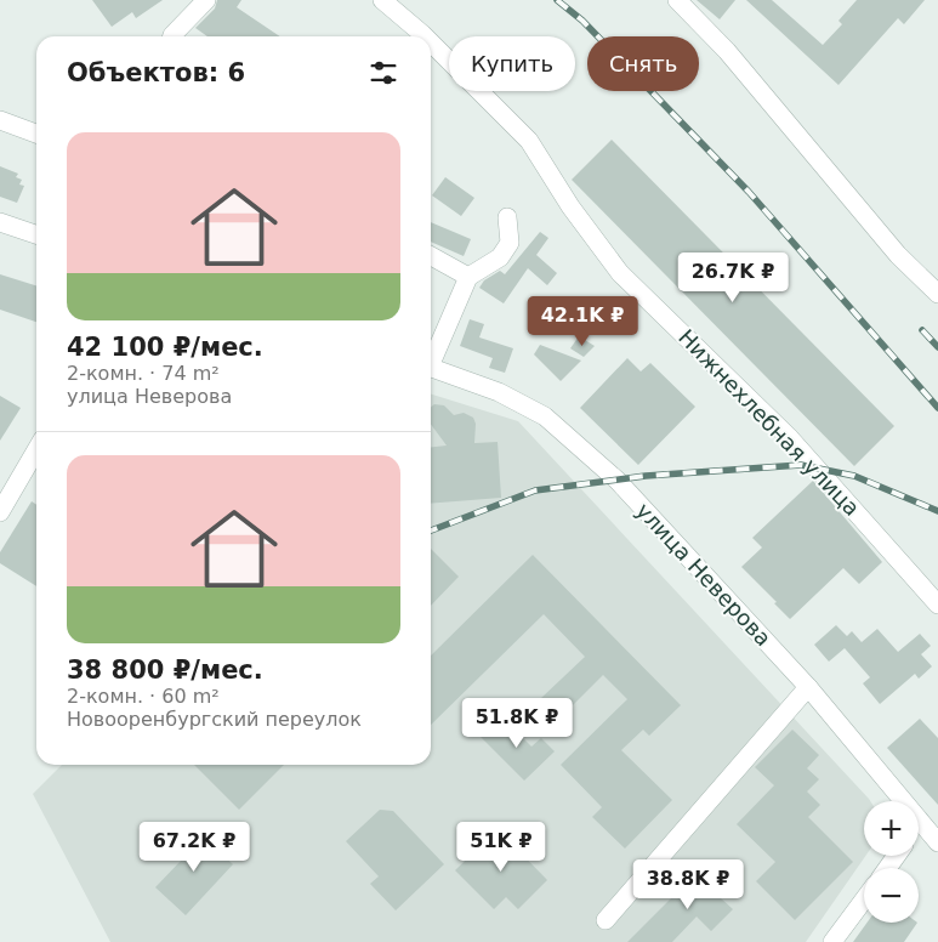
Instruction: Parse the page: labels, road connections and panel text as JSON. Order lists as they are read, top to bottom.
{
  "streets": {
    "street": ["Нижнехлебная улица", "улица Неверова"]
  },
  "page": {
    "chip": ["Купить", "Снять"],
    "heading": "Объектов: 6",
    "list": [
      {
        "name": "42 100 ₽/мес.",
        "note": "2-комн. · 74 m² · улица Неверова"
      },
      {
        "name": "38 800 ₽/мес.",
        "note": "2-комн. · 60 m² · Новооренбургский переулок"
      }
    ],
    "price": [
      "26.7K ₽",
      "42.1K ₽",
      "51.8K ₽",
      "67.2K ₽",
      "51K ₽",
      "38.8K ₽"
    ],
    "map_buttons": ["+", "−"]
  }
}
